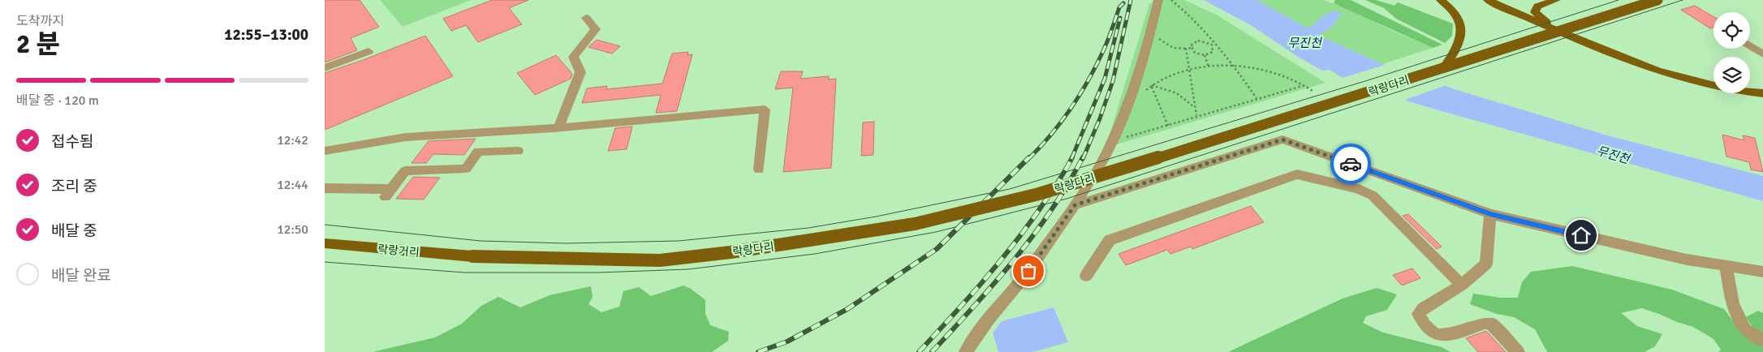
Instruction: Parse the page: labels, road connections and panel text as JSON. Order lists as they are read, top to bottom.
{
  "streets": {
    "main road": ["락랑다리", "락랑거리"]
  },
  "crossings": [
    ["락랑다리", "락랑거리"]
  ],
  "water": ["무진천"],
  "page": {
    "heading": ["2 분", "도착까지", "12:55–13:00"],
    "bar": "배달 중 · 120 m",
    "list": [
      ["접수됨", "12:42"],
      ["조리 중", "12:44"],
      ["배달 중", "12:50"],
      "배달 완료"
    ]
  }
}
